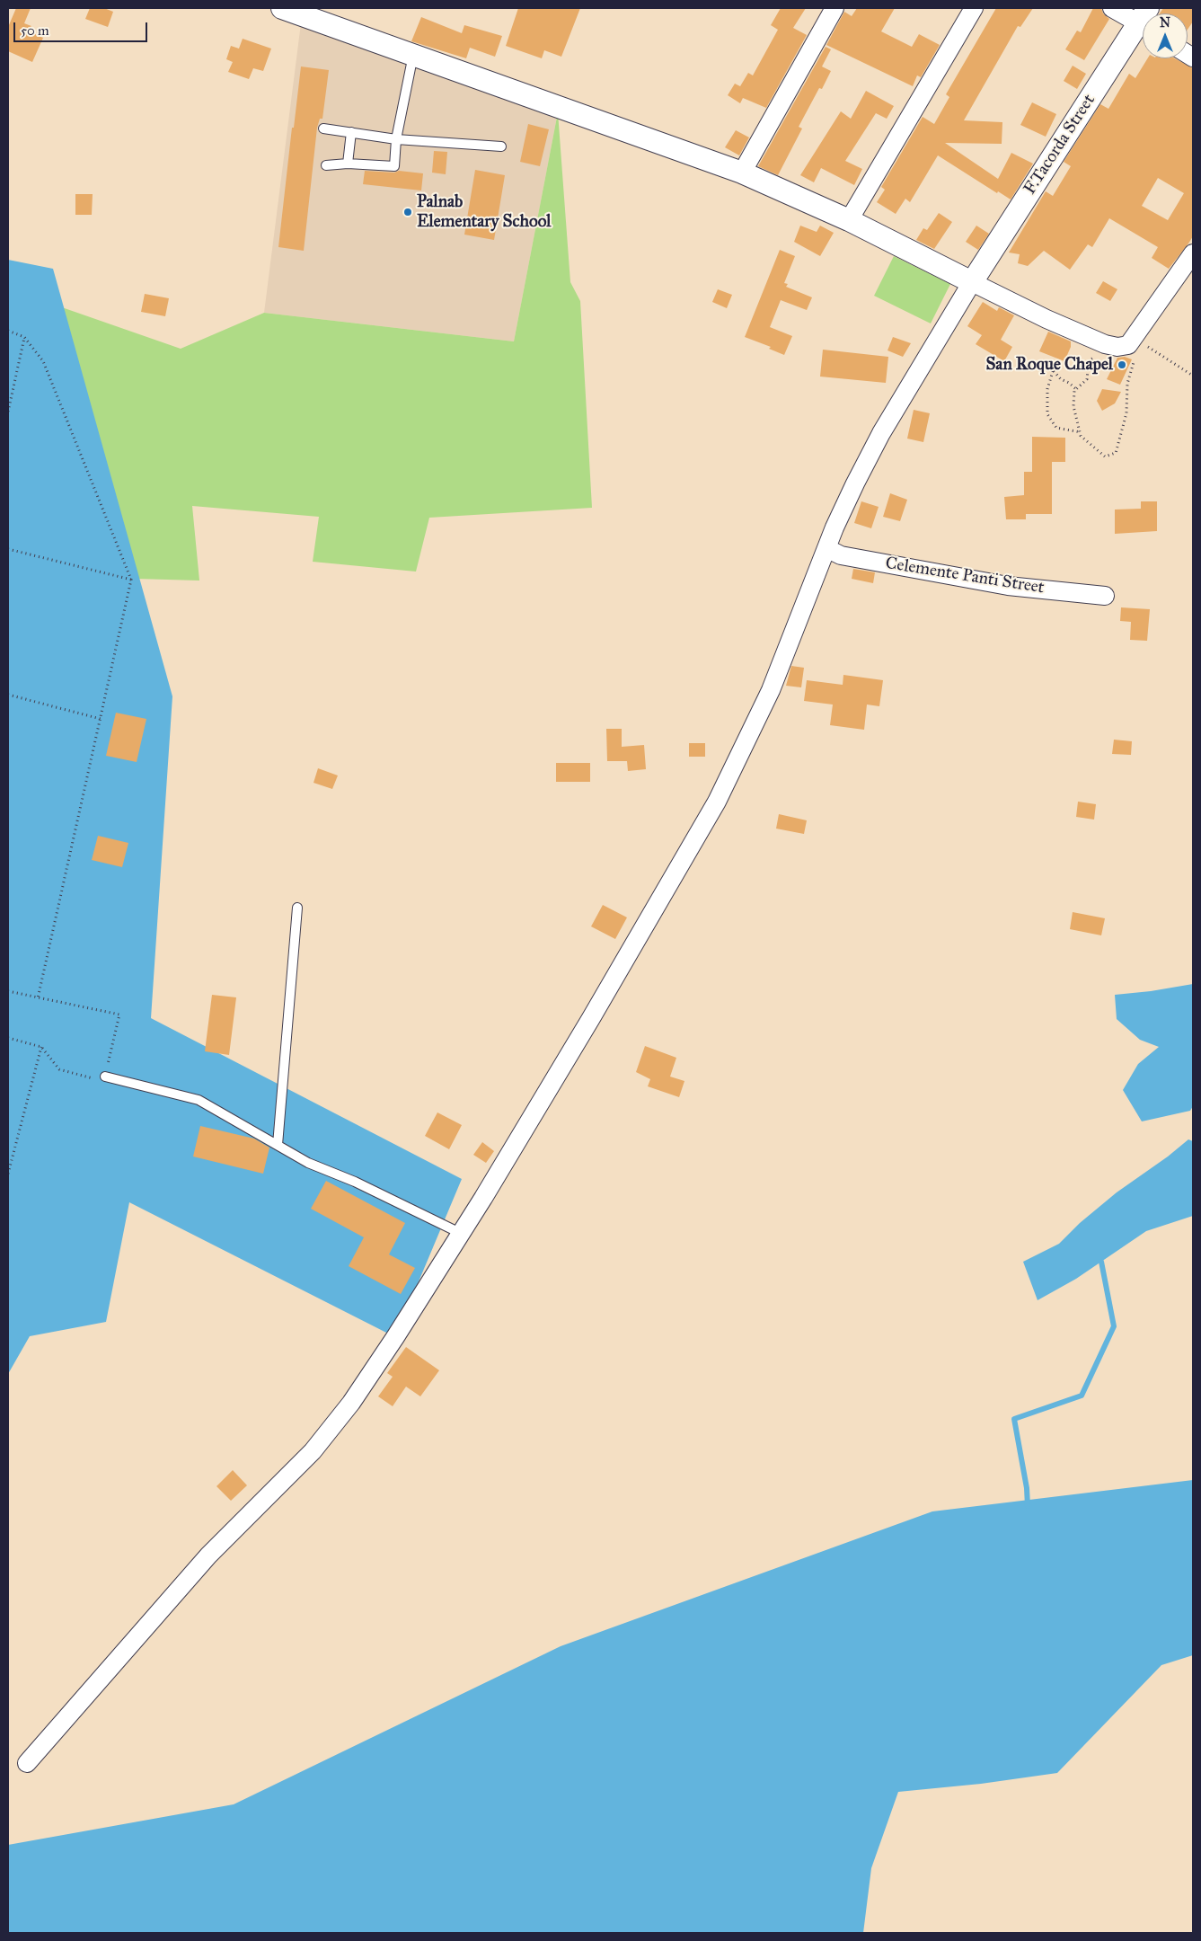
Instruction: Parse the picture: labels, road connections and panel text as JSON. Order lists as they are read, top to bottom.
{
  "streets": {
    "street": ["F.Tacorda Street", "Celemente Panti Street"]
  },
  "places": ["Palnab Elementary School", "San Roque Chapel"],
  "scale_bar": "50 m",
  "north": "top"
}
